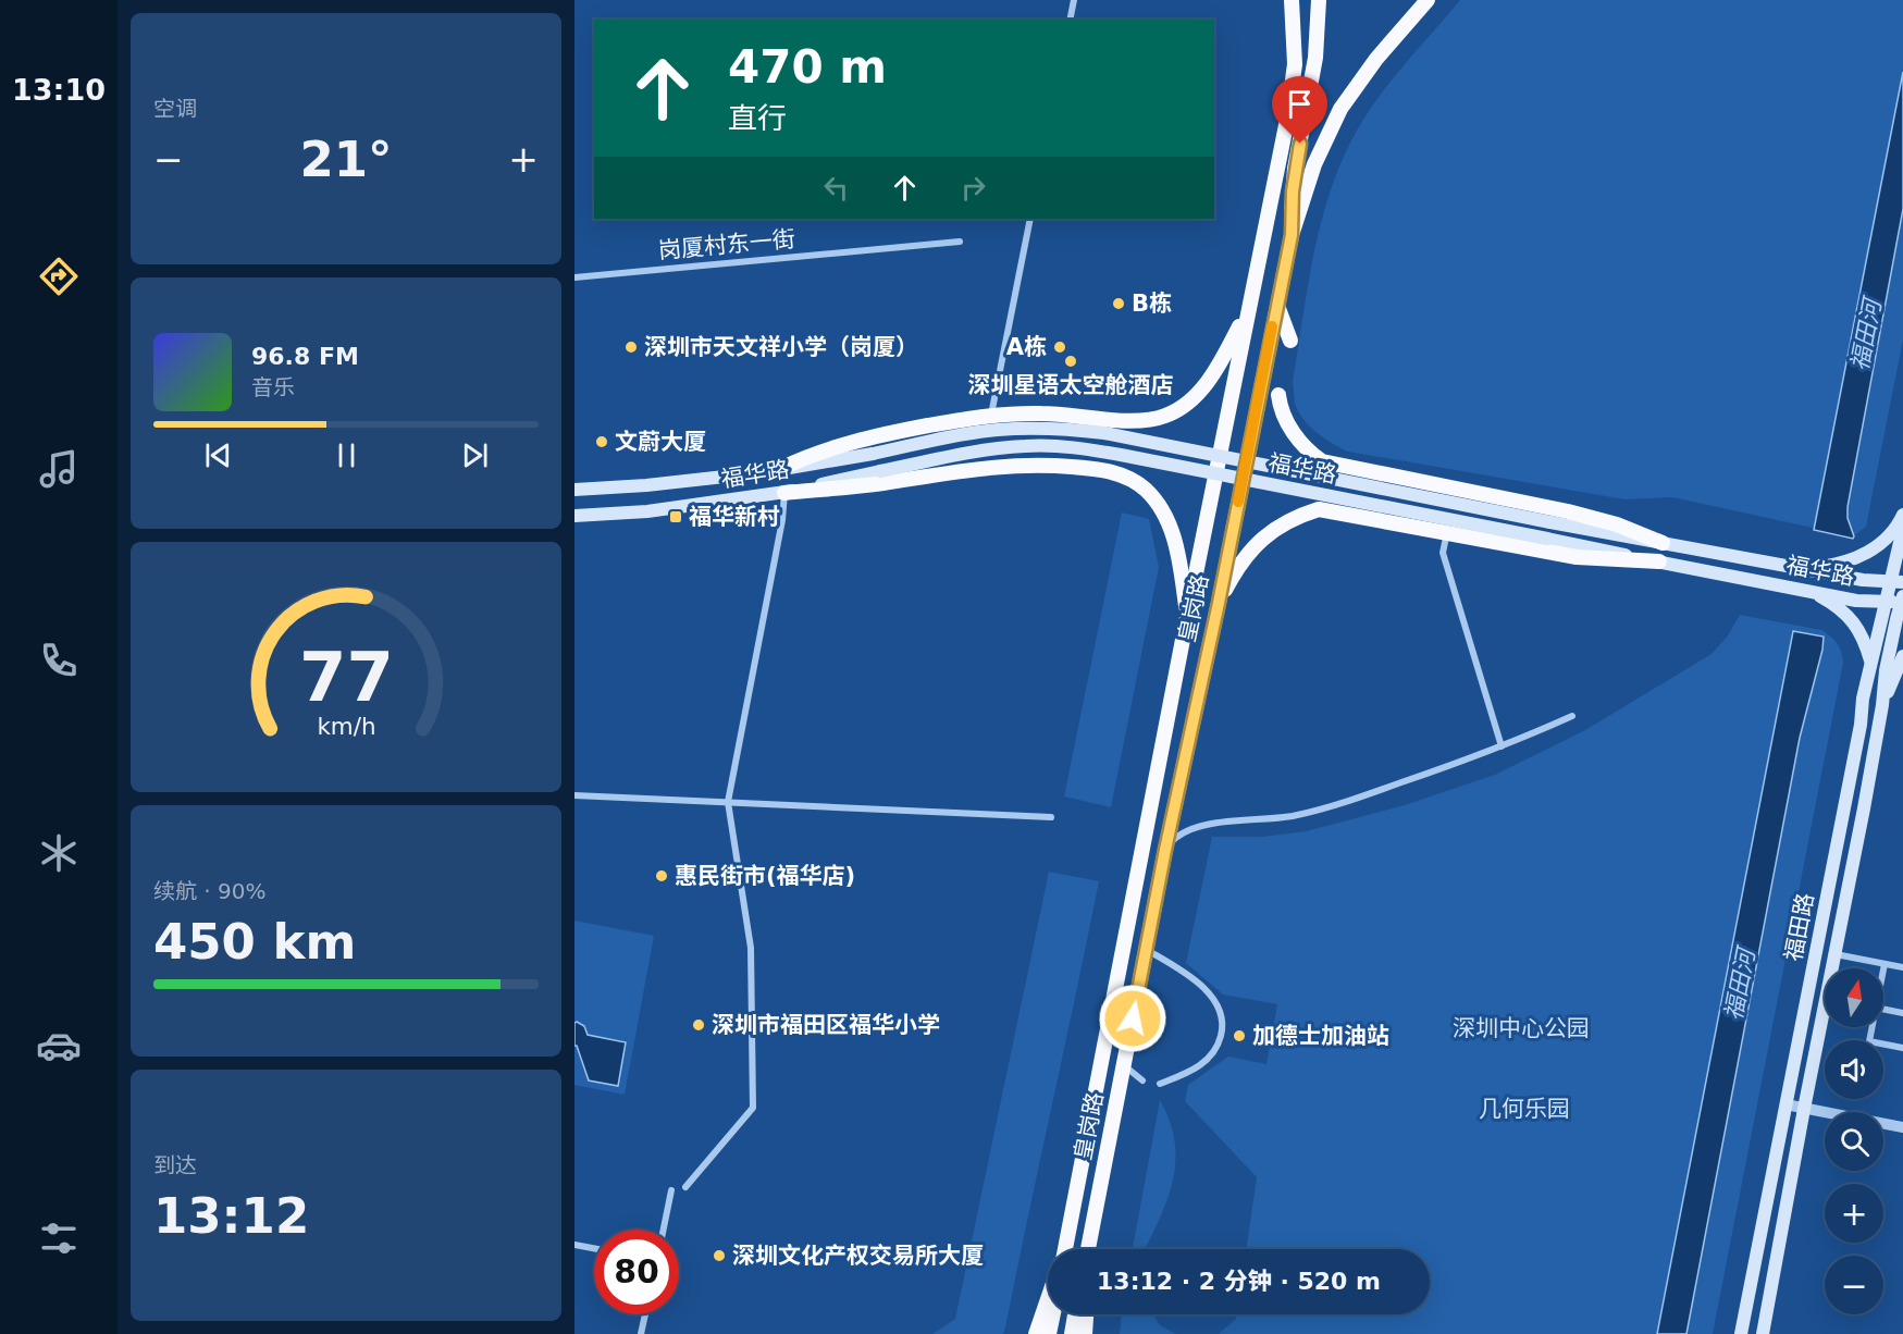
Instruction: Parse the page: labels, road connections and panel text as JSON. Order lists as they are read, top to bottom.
{
  "streets": {
    "highway": ["皇岗路"],
    "main road": ["福华路", "福田路"],
    "street": ["岗厦村东一街"]
  },
  "crossings": [
    ["福华路", "福田路"]
  ],
  "water": ["福田河"],
  "parks": ["深圳中心公园", "几何乐园"],
  "places": {
    "other": [
      "B栋",
      "深圳市天文祥小学（岗厦）",
      "A栋",
      "深圳星语太空舱酒店",
      "文蔚大厦",
      "惠民街市(福华店)",
      "深圳市福田区福华小学",
      "加德士加油站",
      "深圳文化产权交易所大厦"
    ],
    "transit": ["福华新村"]
  },
  "north": "top",
  "page": {
    "tabs": "13:10",
    "tile": [
      "空调",
      ["续航 · 90%", "450 km"],
      ["到达", "13:12"]
    ],
    "turn": ["470 m", "直行"],
    "heat": ["−", "21°", "+"],
    "song": ["96.8 FM", "音乐"],
    "map_buttons": ["+", "−"],
    "limit": "80",
    "trip": "13:12 · 2 分钟 · 520 m",
    "gauge": ["77", "km/h"]
  }
}
